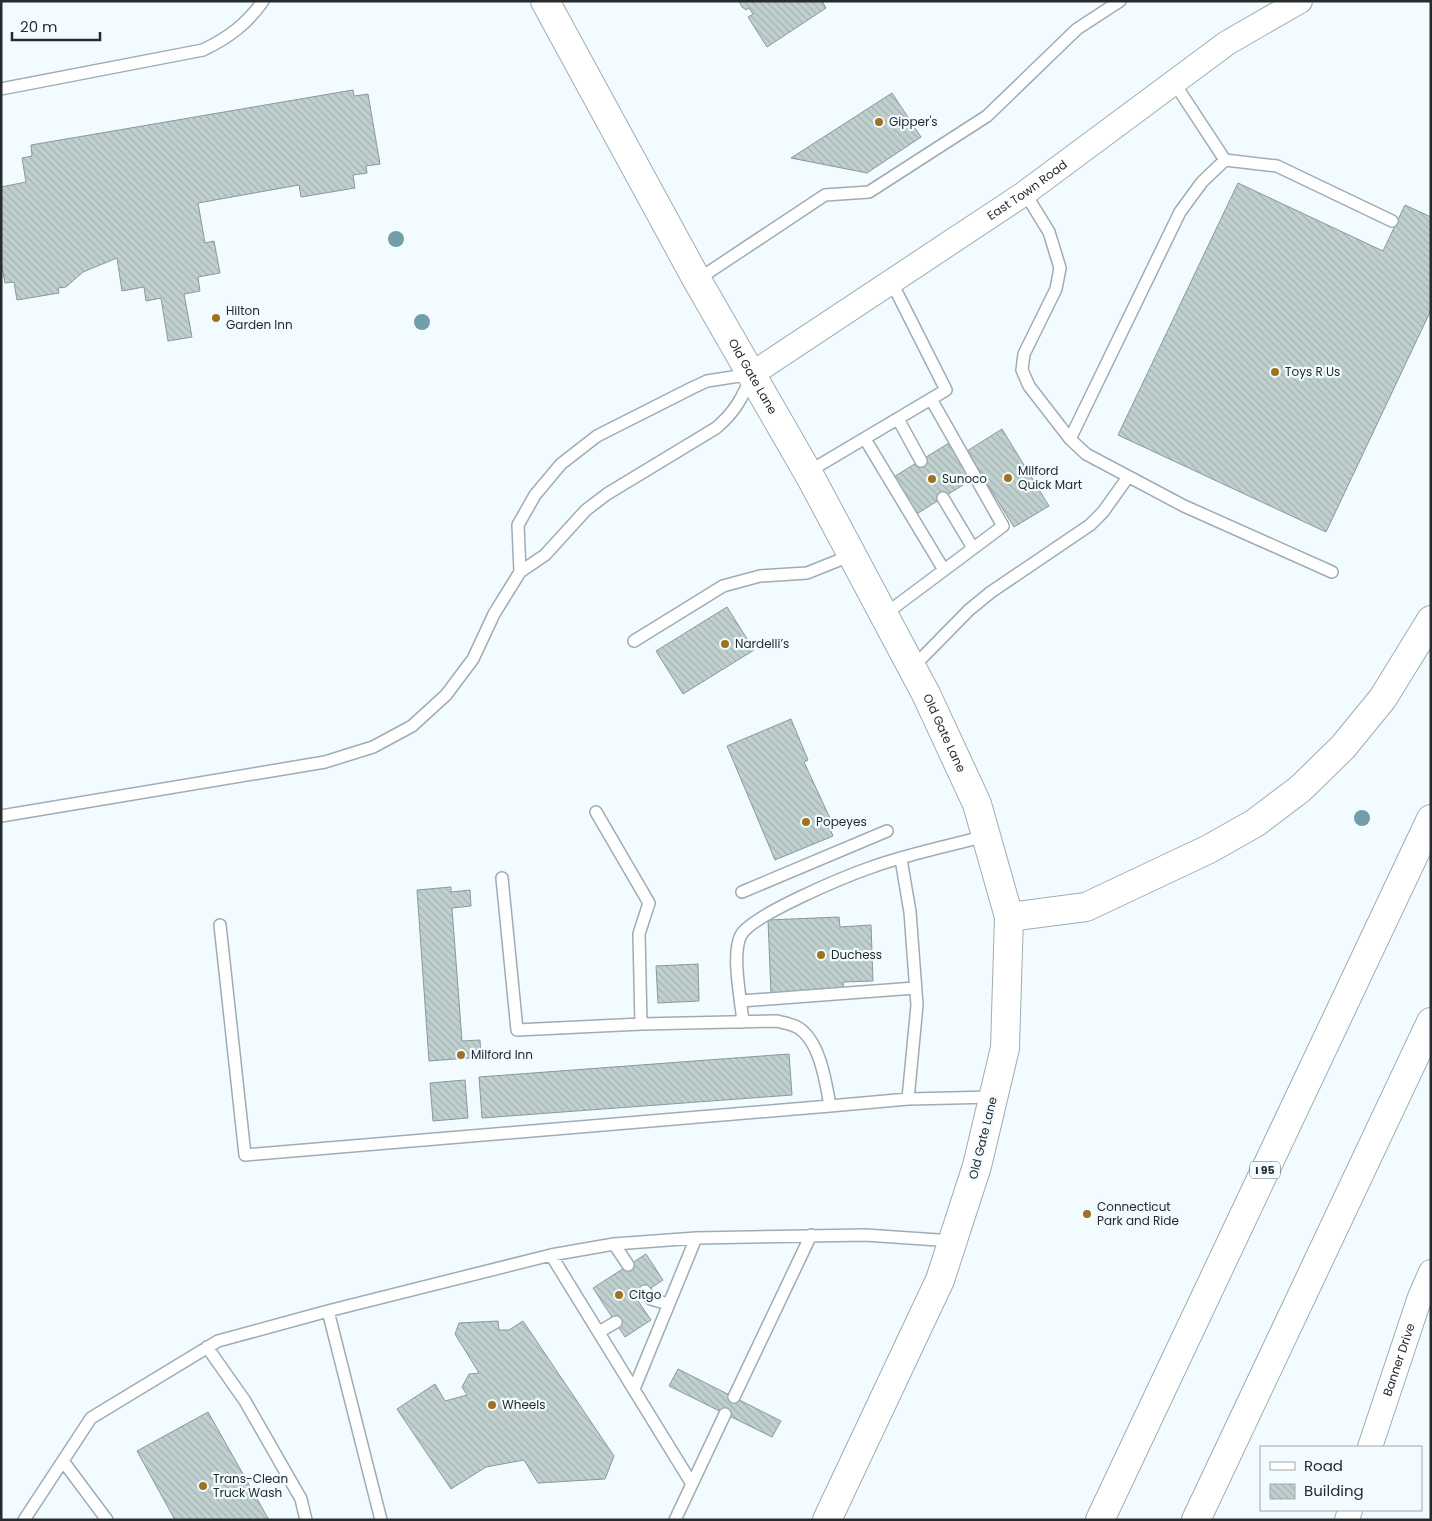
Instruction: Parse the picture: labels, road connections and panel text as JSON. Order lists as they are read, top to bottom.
{
  "streets": {
    "main road": ["Old Gate Lane", "I 95"],
    "street": ["East Town Road", "Banner Drive"]
  },
  "crossings": [
    ["East Town Road", "Old Gate Lane"]
  ],
  "places": [
    "Gipper's",
    "Hilton Garden Inn",
    "Toys R Us",
    "Milford Quick Mart",
    "Sunoco",
    "Nardelli’s",
    "Popeyes",
    "Duchess",
    "Milford Inn",
    "Connecticut Park and Ride",
    "Citgo",
    "Wheels",
    "Trans-Clean Truck Wash"
  ],
  "legend": ["Road", "Building"],
  "scale_bar": "20 m"
}
